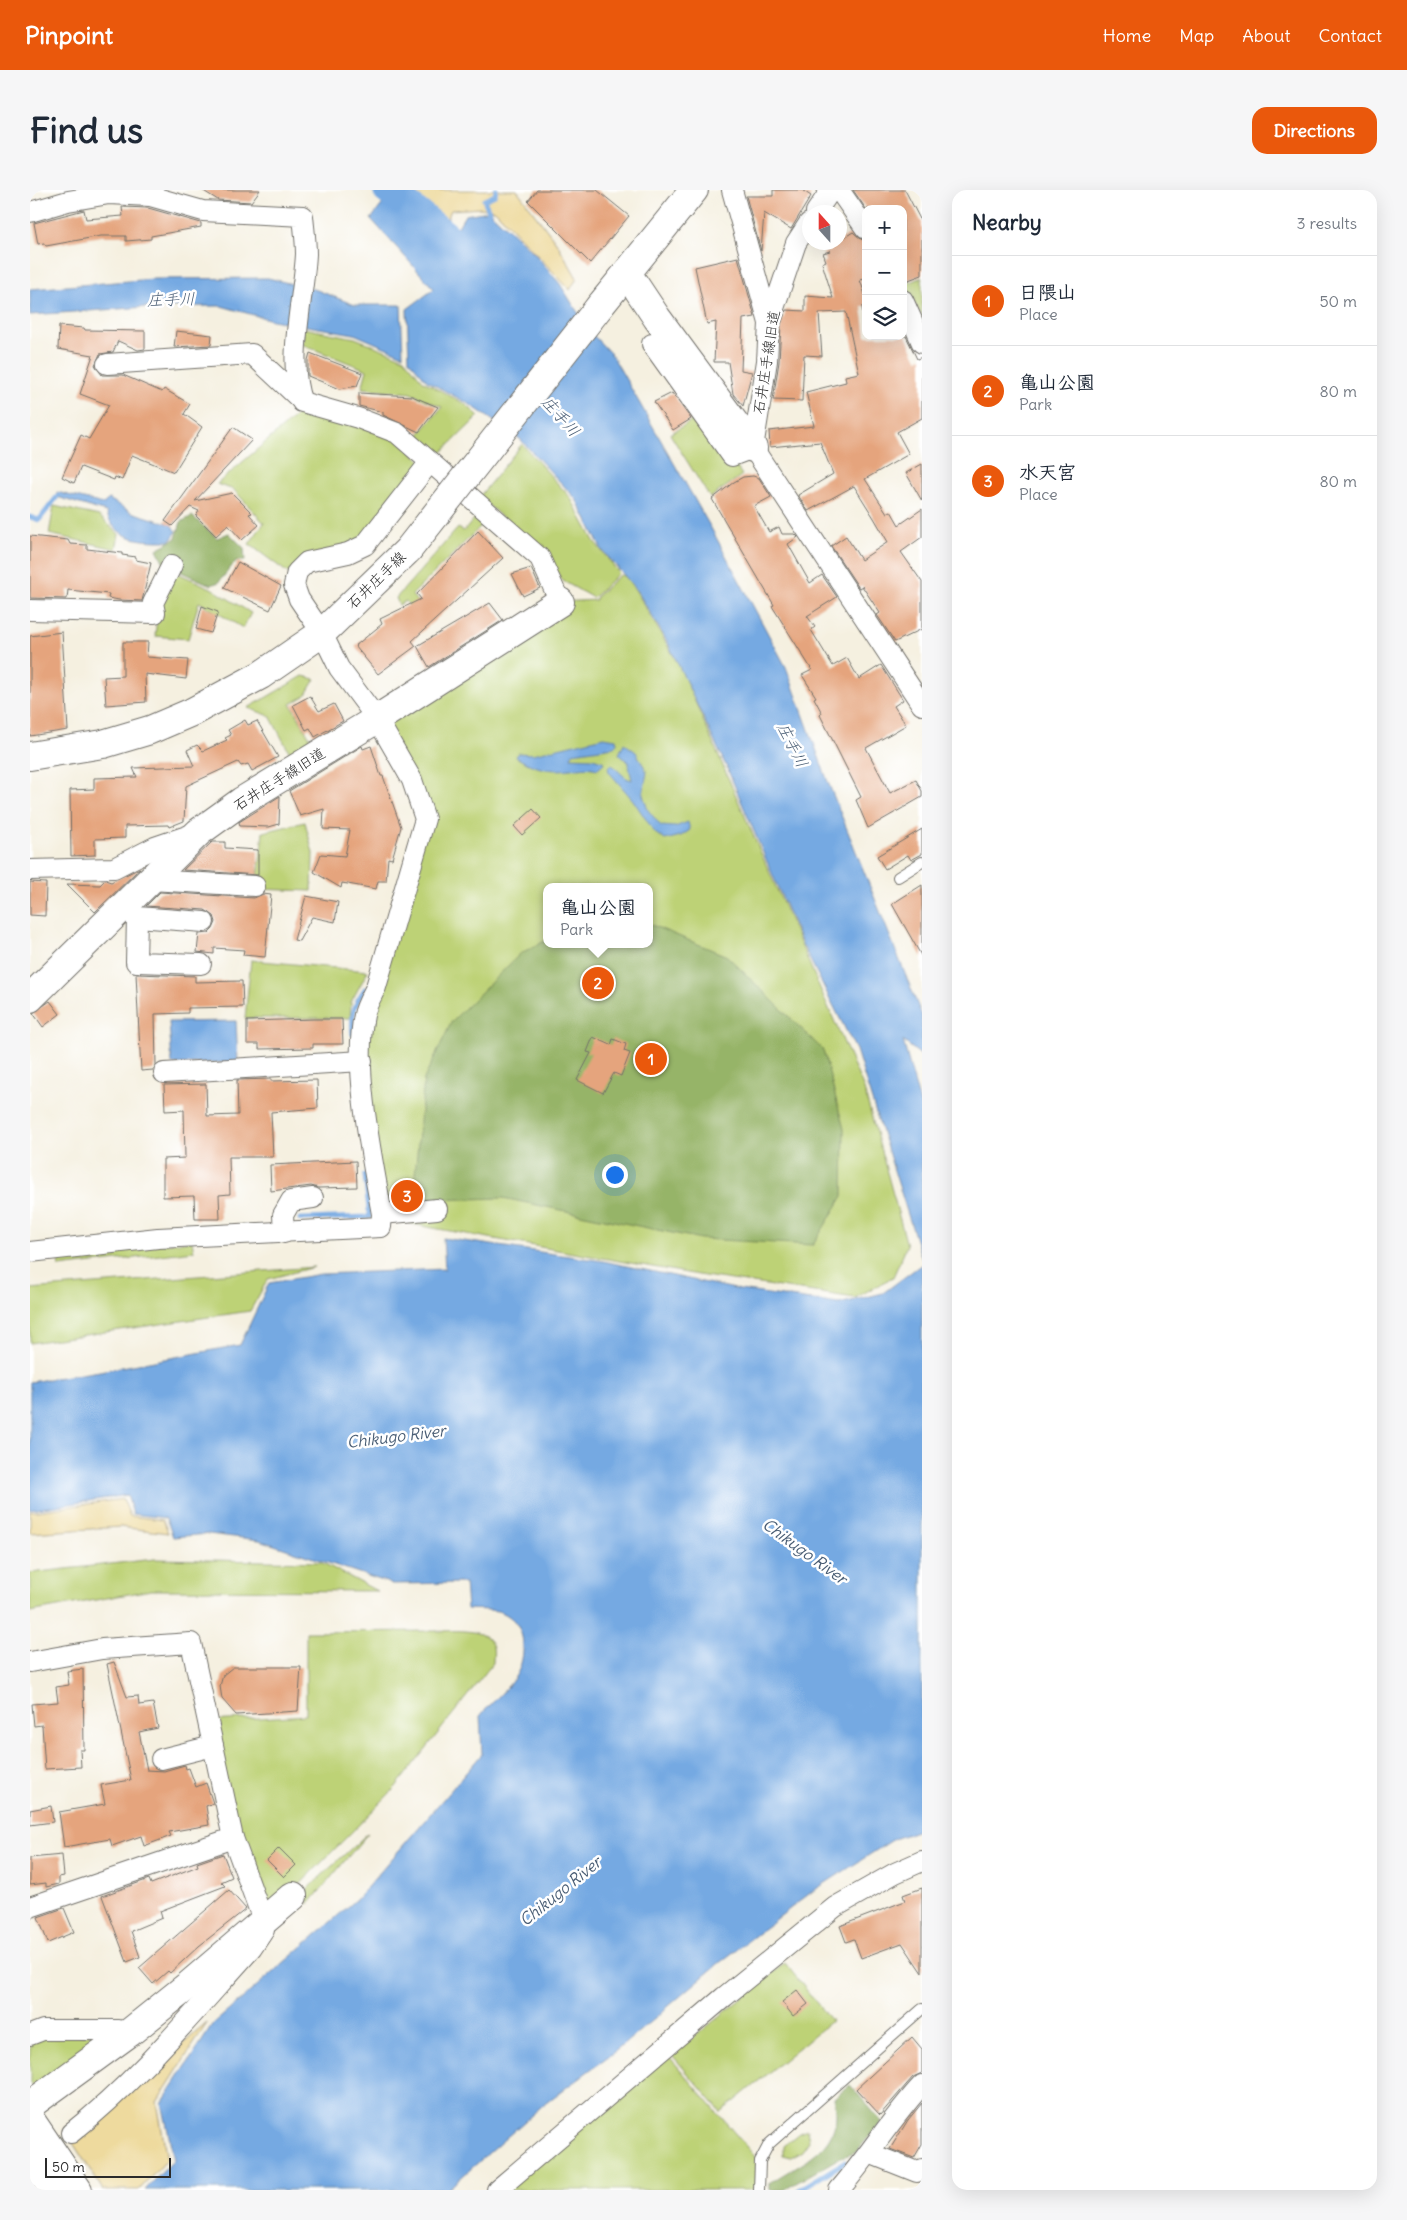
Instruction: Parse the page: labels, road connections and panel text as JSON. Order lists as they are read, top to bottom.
{
  "streets": {
    "main road": ["石井庄手線旧道", "石井庄手線"]
  },
  "water": ["庄手川", "Chikugo River"],
  "scale_bar": "50 m",
  "north": "top",
  "page": {
    "header": "Pinpoint",
    "nav": [
      "Home",
      "Map",
      "About",
      "Contact"
    ],
    "buttons": "Directions",
    "title": "Find us",
    "heading": ["Nearby", "3 results"],
    "map_buttons": ["+", "−"],
    "list": [
      {
        "mark": "1",
        "name": "日隈山",
        "note": "Place",
        "value": "50 m"
      },
      {
        "mark": "2",
        "name": "亀山公園",
        "note": "Park",
        "value": "80 m"
      },
      {
        "mark": "3",
        "name": "水天宮",
        "note": "Place",
        "value": "80 m"
      }
    ],
    "popup": ["亀山公園", "Park"],
    "pins": ["2", "1", "3"],
    "scale": "50 m"
  }
}
